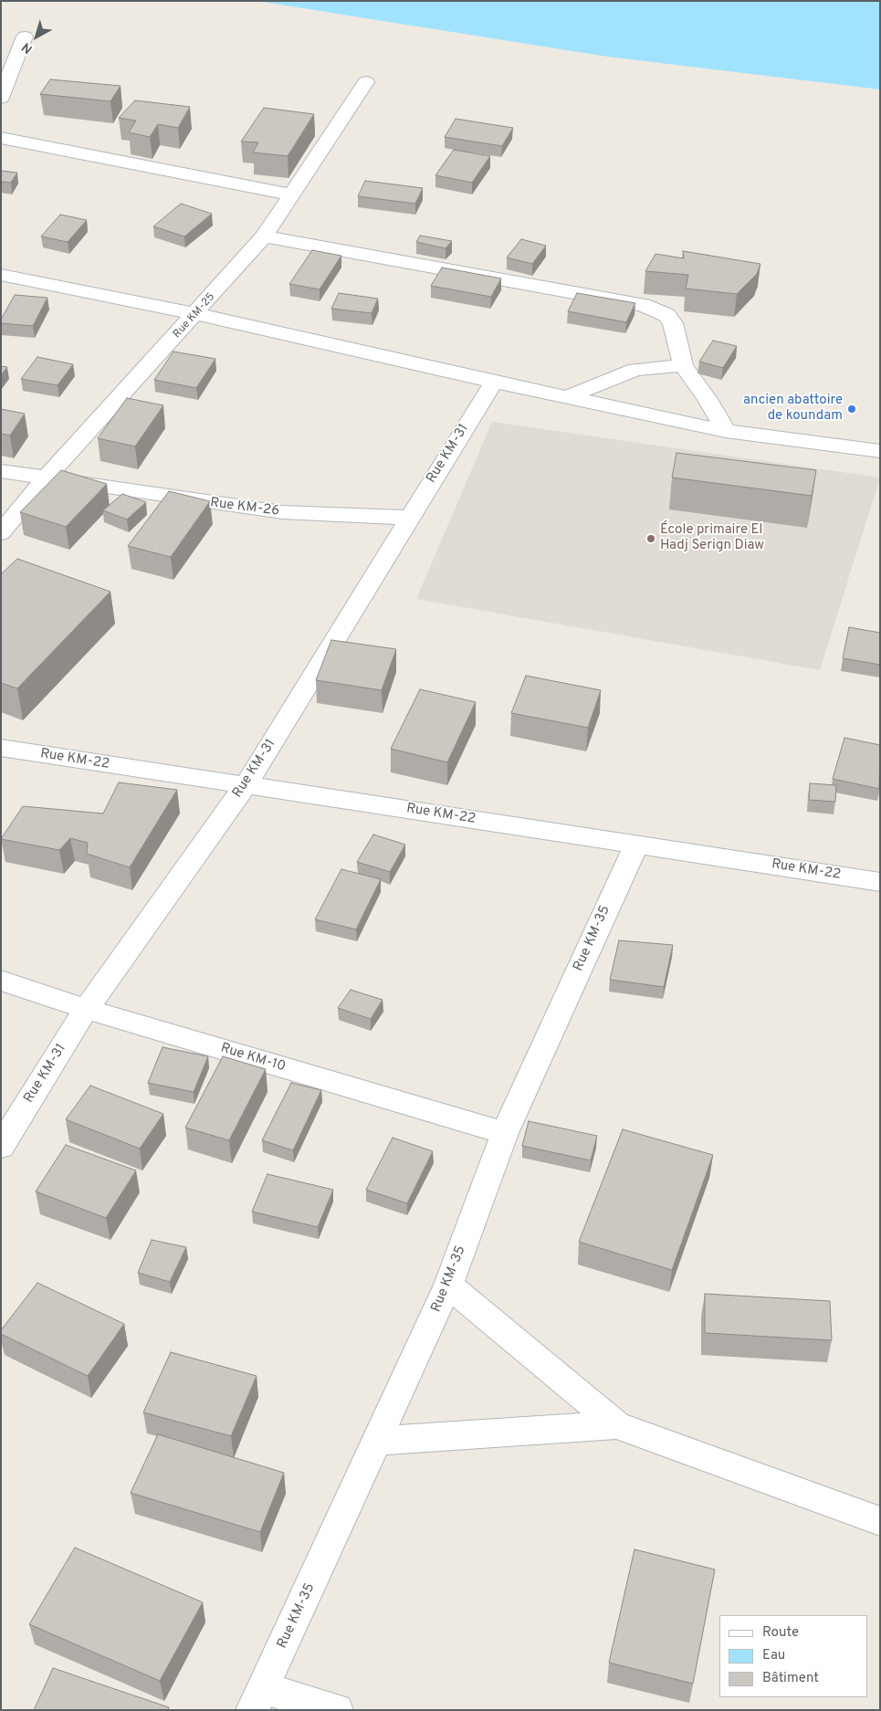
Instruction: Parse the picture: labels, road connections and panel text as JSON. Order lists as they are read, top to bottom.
{
  "streets": {
    "street": [
      "Rue KM-25",
      "Rue KM-31",
      "Rue KM-26",
      "Rue KM-22",
      "Rue KM-35",
      "Rue KM-10"
    ]
  },
  "crossings": [
    ["Rue KM-25", "Rue KM-26"],
    ["Rue KM-31", "Rue KM-26"],
    ["Rue KM-31", "Rue KM-22"],
    ["Rue KM-31", "Rue KM-10"],
    ["Rue KM-22", "Rue KM-35"],
    ["Rue KM-35", "Rue KM-10"]
  ],
  "places": ["ancien abattoire de koundam", "École primaire El Hadj Serign Diaw"],
  "legend": ["Route", "Eau", "Bâtiment"],
  "north": "bottom left"
}
